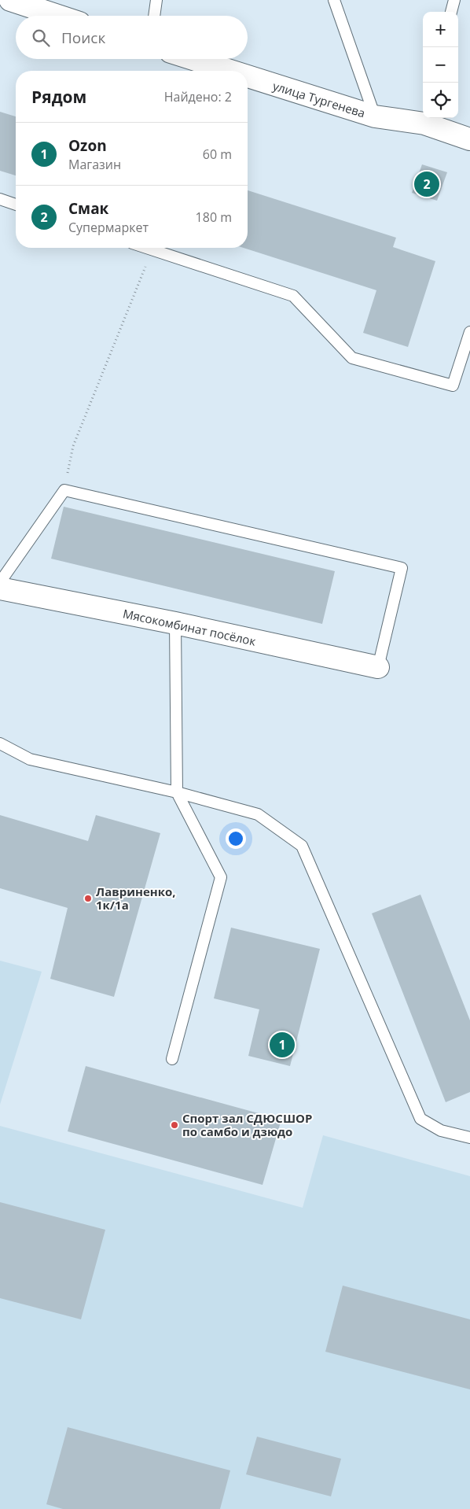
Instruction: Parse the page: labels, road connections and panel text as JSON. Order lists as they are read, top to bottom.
{
  "streets": {
    "street": ["улица Тургенева", "Мясокомбинат посёлок"]
  },
  "places": ["Лавриненко, 1к/1а", "Спорт зал СДЮСШОР по самбо и дзюдо"],
  "page": {
    "map_buttons": ["+", "−"],
    "search": "Поиск",
    "heading": ["Рядом", "Найдено: 2"],
    "list": [
      {
        "mark": "1",
        "name": "Ozon",
        "note": "Магазин",
        "value": "60 m"
      },
      {
        "mark": "2",
        "name": "Смак",
        "note": "Супермаркет",
        "value": "180 m"
      }
    ],
    "pins": ["2", "1"]
  }
}
